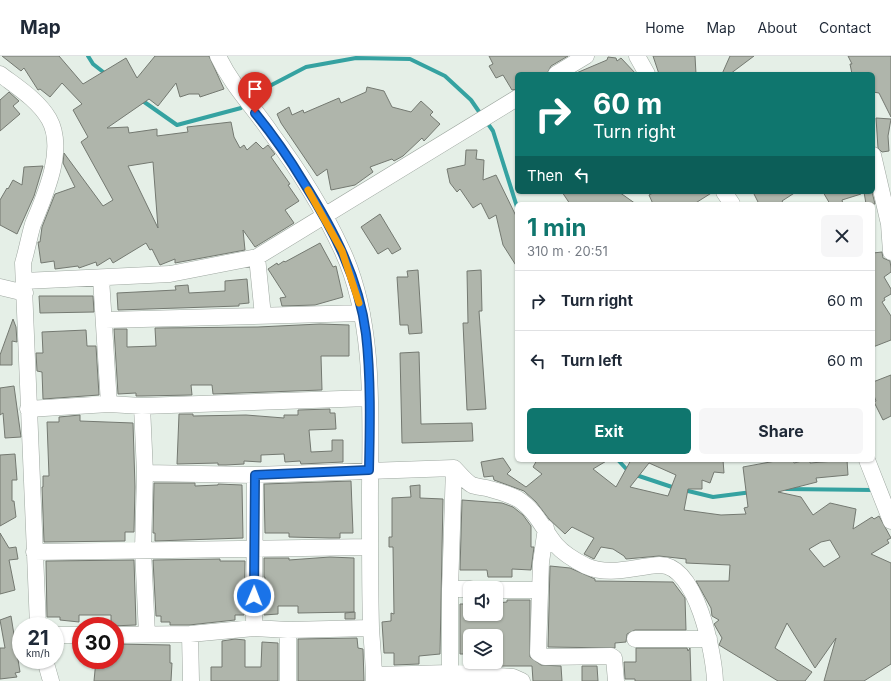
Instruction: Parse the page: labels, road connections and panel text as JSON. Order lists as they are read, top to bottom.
{
  "page": {
    "header": "Map",
    "nav": [
      "Home",
      "Map",
      "About",
      "Contact"
    ],
    "turn": ["60 m", "Turn right"],
    "then": "Then",
    "heading": ["1 min", "310 m · 20:51"],
    "list": [
      {
        "name": "Turn right",
        "value": "60 m"
      },
      {
        "name": "Turn left",
        "value": "60 m"
      }
    ],
    "buttons": ["Exit", "Share"],
    "speed": "21 km/h",
    "limit": "30"
  }
}
